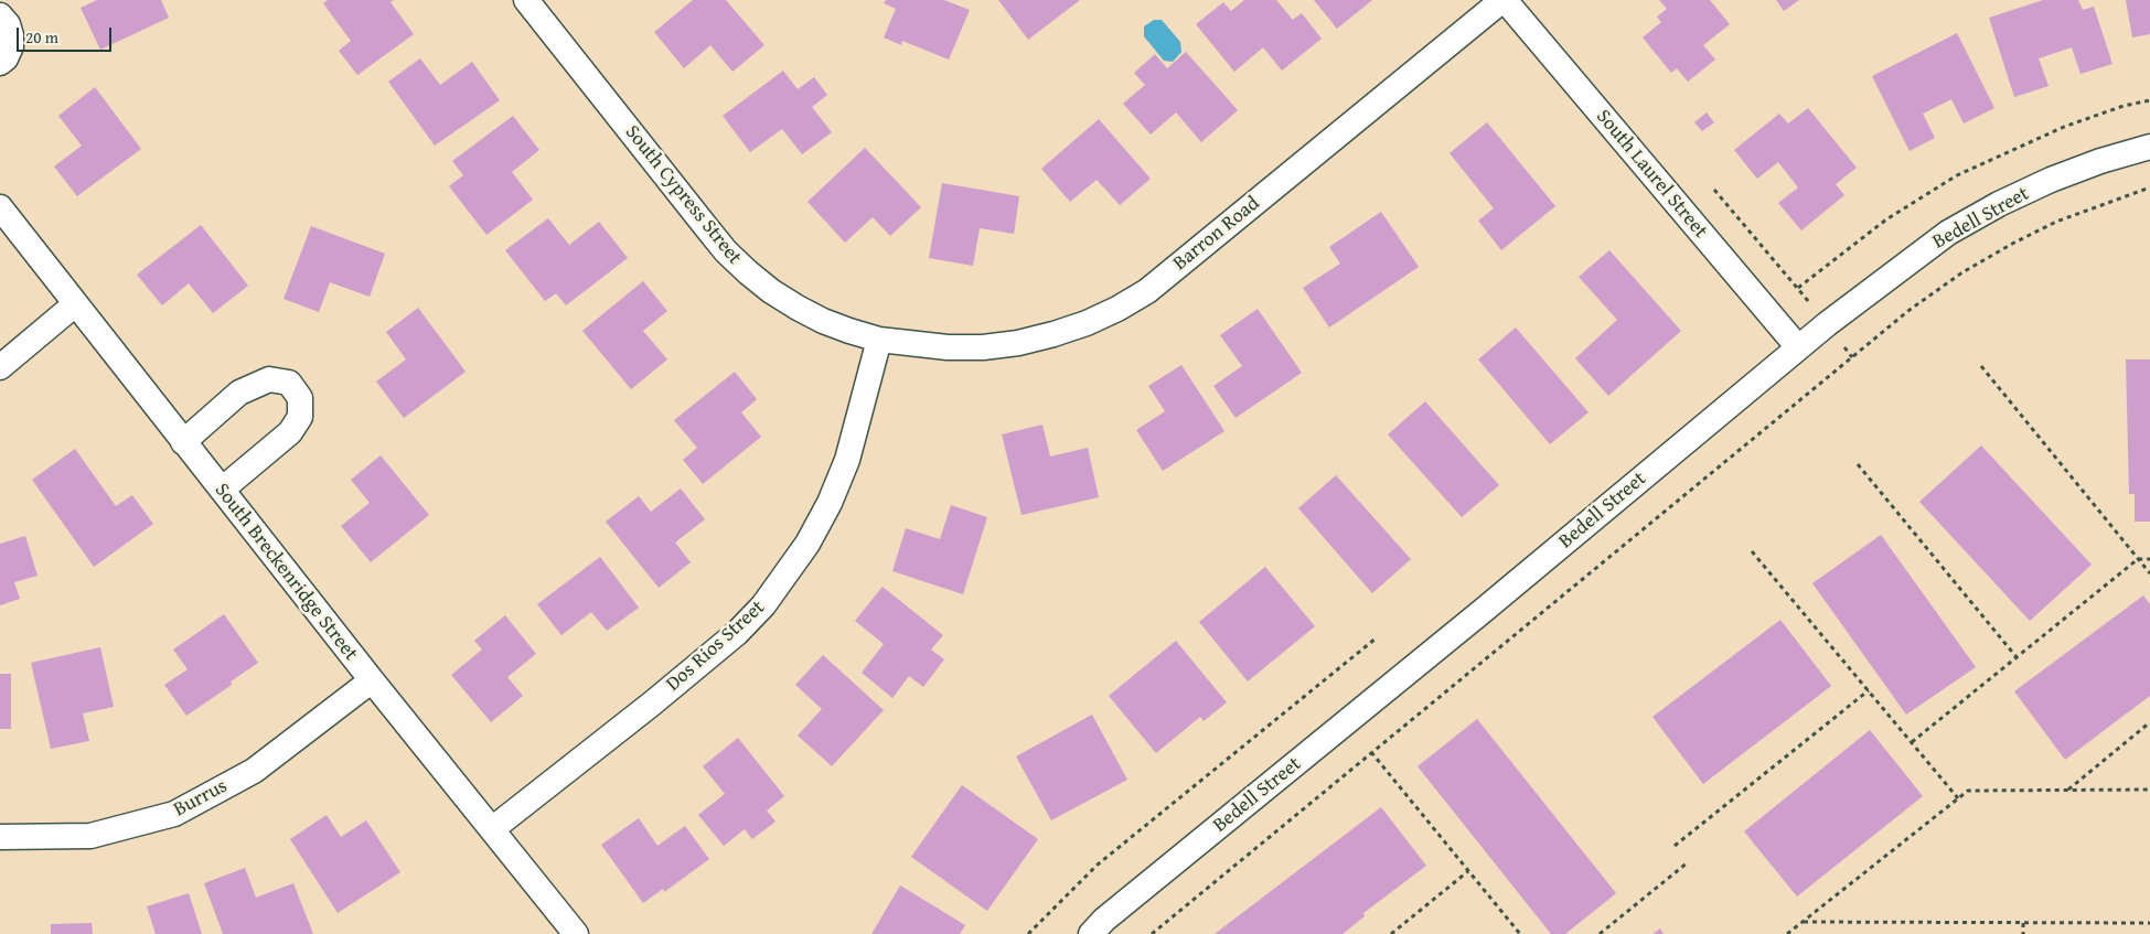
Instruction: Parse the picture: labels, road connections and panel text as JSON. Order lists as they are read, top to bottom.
{
  "streets": {
    "street": [
      "South Laurel Street",
      "South Cypress Street",
      "Bedell Street",
      "Barron Road",
      "South Breckenridge Street",
      "Dos Rios Street",
      "Burrus"
    ]
  },
  "crossings": [
    ["South Laurel Street", "Bedell Street"],
    ["South Laurel Street", "Barron Road"],
    ["South Cypress Street", "Barron Road"],
    ["South Cypress Street", "Dos Rios Street"],
    ["Barron Road", "Dos Rios Street"],
    ["South Breckenridge Street", "Dos Rios Street"],
    ["South Breckenridge Street", "Burrus"]
  ],
  "scale_bar": "20 m"
}
